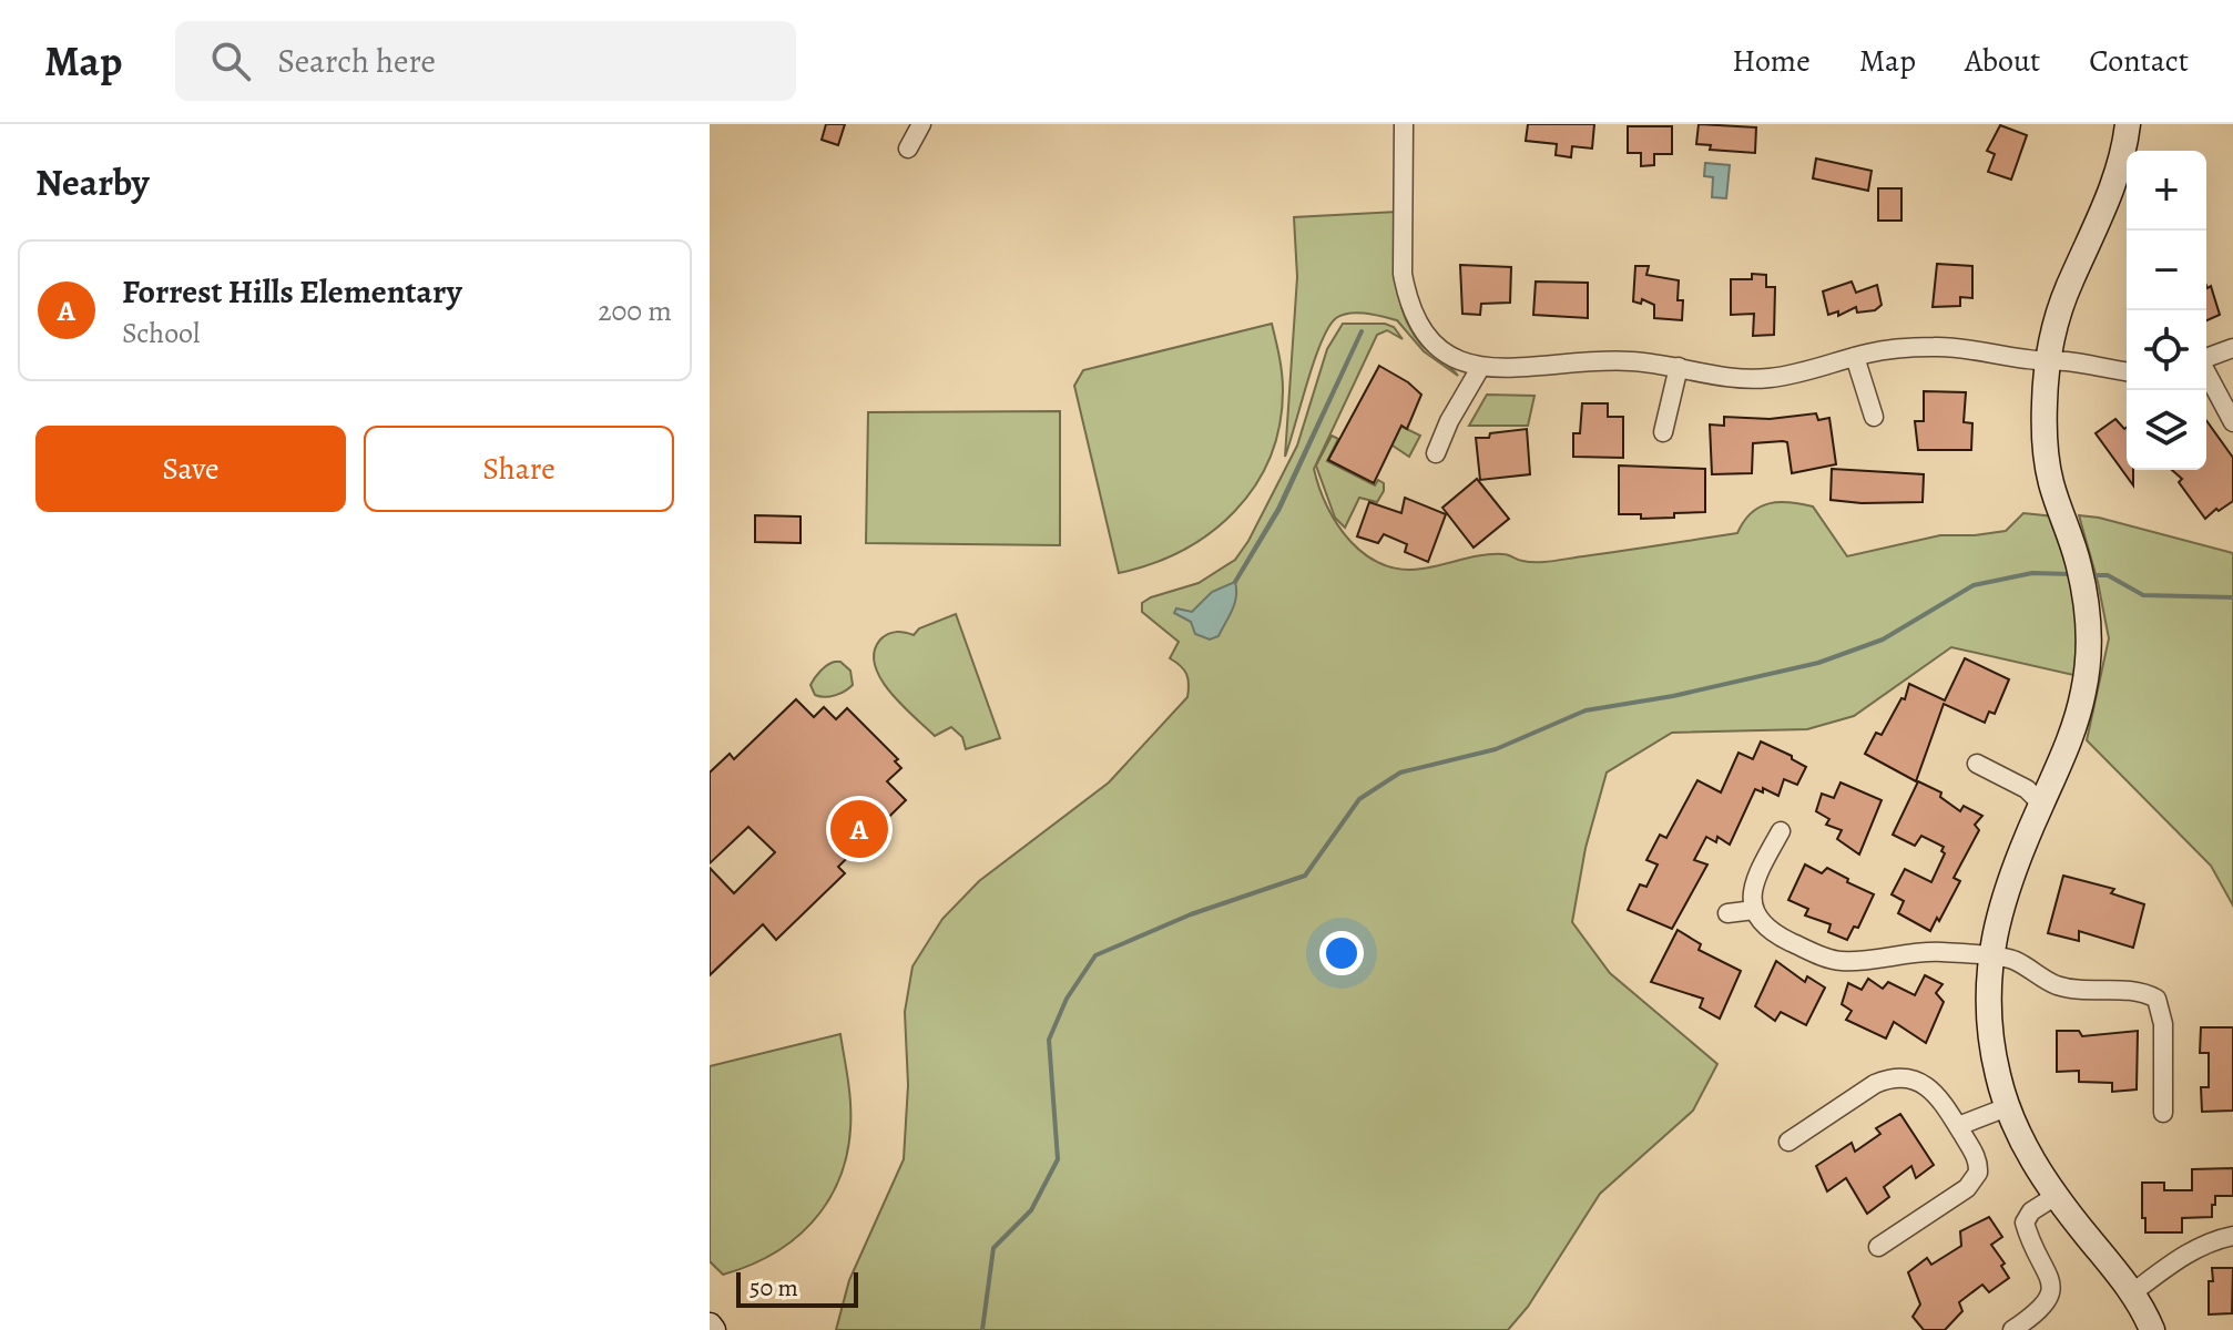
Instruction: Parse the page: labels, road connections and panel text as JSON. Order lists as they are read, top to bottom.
{
  "scale_bar": "50 m",
  "page": {
    "header": "Map",
    "search": "Search here",
    "nav": [
      "Home",
      "Map",
      "About",
      "Contact"
    ],
    "heading": "Nearby",
    "map_buttons": ["+", "−"],
    "list": [
      {
        "mark": "A",
        "name": "Forrest Hills Elementary",
        "note": "School",
        "value": "200 m"
      }
    ],
    "buttons": ["Save", "Share"],
    "pins": "A",
    "scale": "50 m"
  }
}
